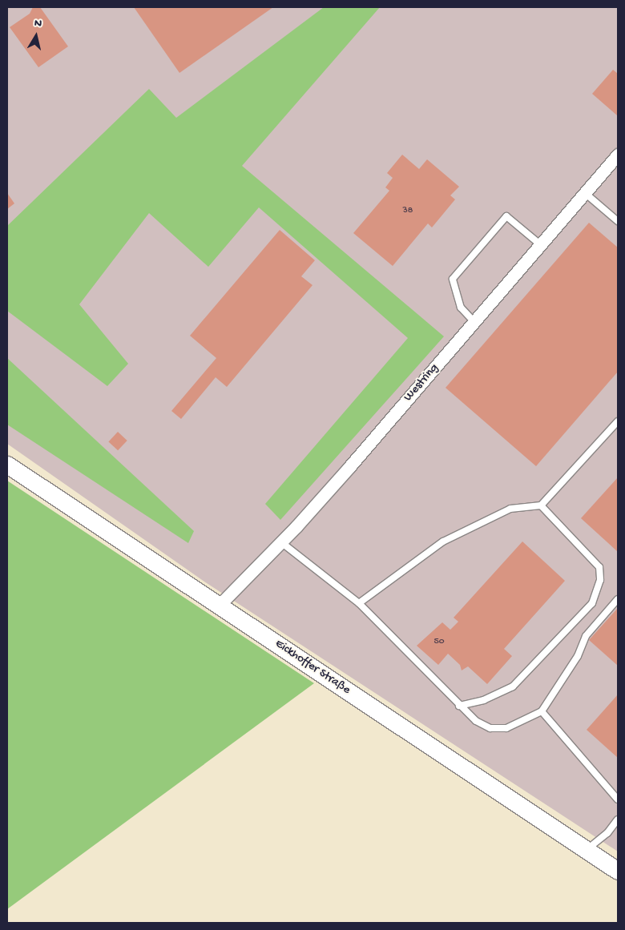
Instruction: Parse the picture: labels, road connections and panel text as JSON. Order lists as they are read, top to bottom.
{
  "streets": {
    "main road": ["Eickhoffer Straße"],
    "street": ["Westring"]
  },
  "crossings": [
    ["Westring", "Eickhoffer Straße"]
  ],
  "house_numbers": ["38", "50"],
  "north": "top"
}
